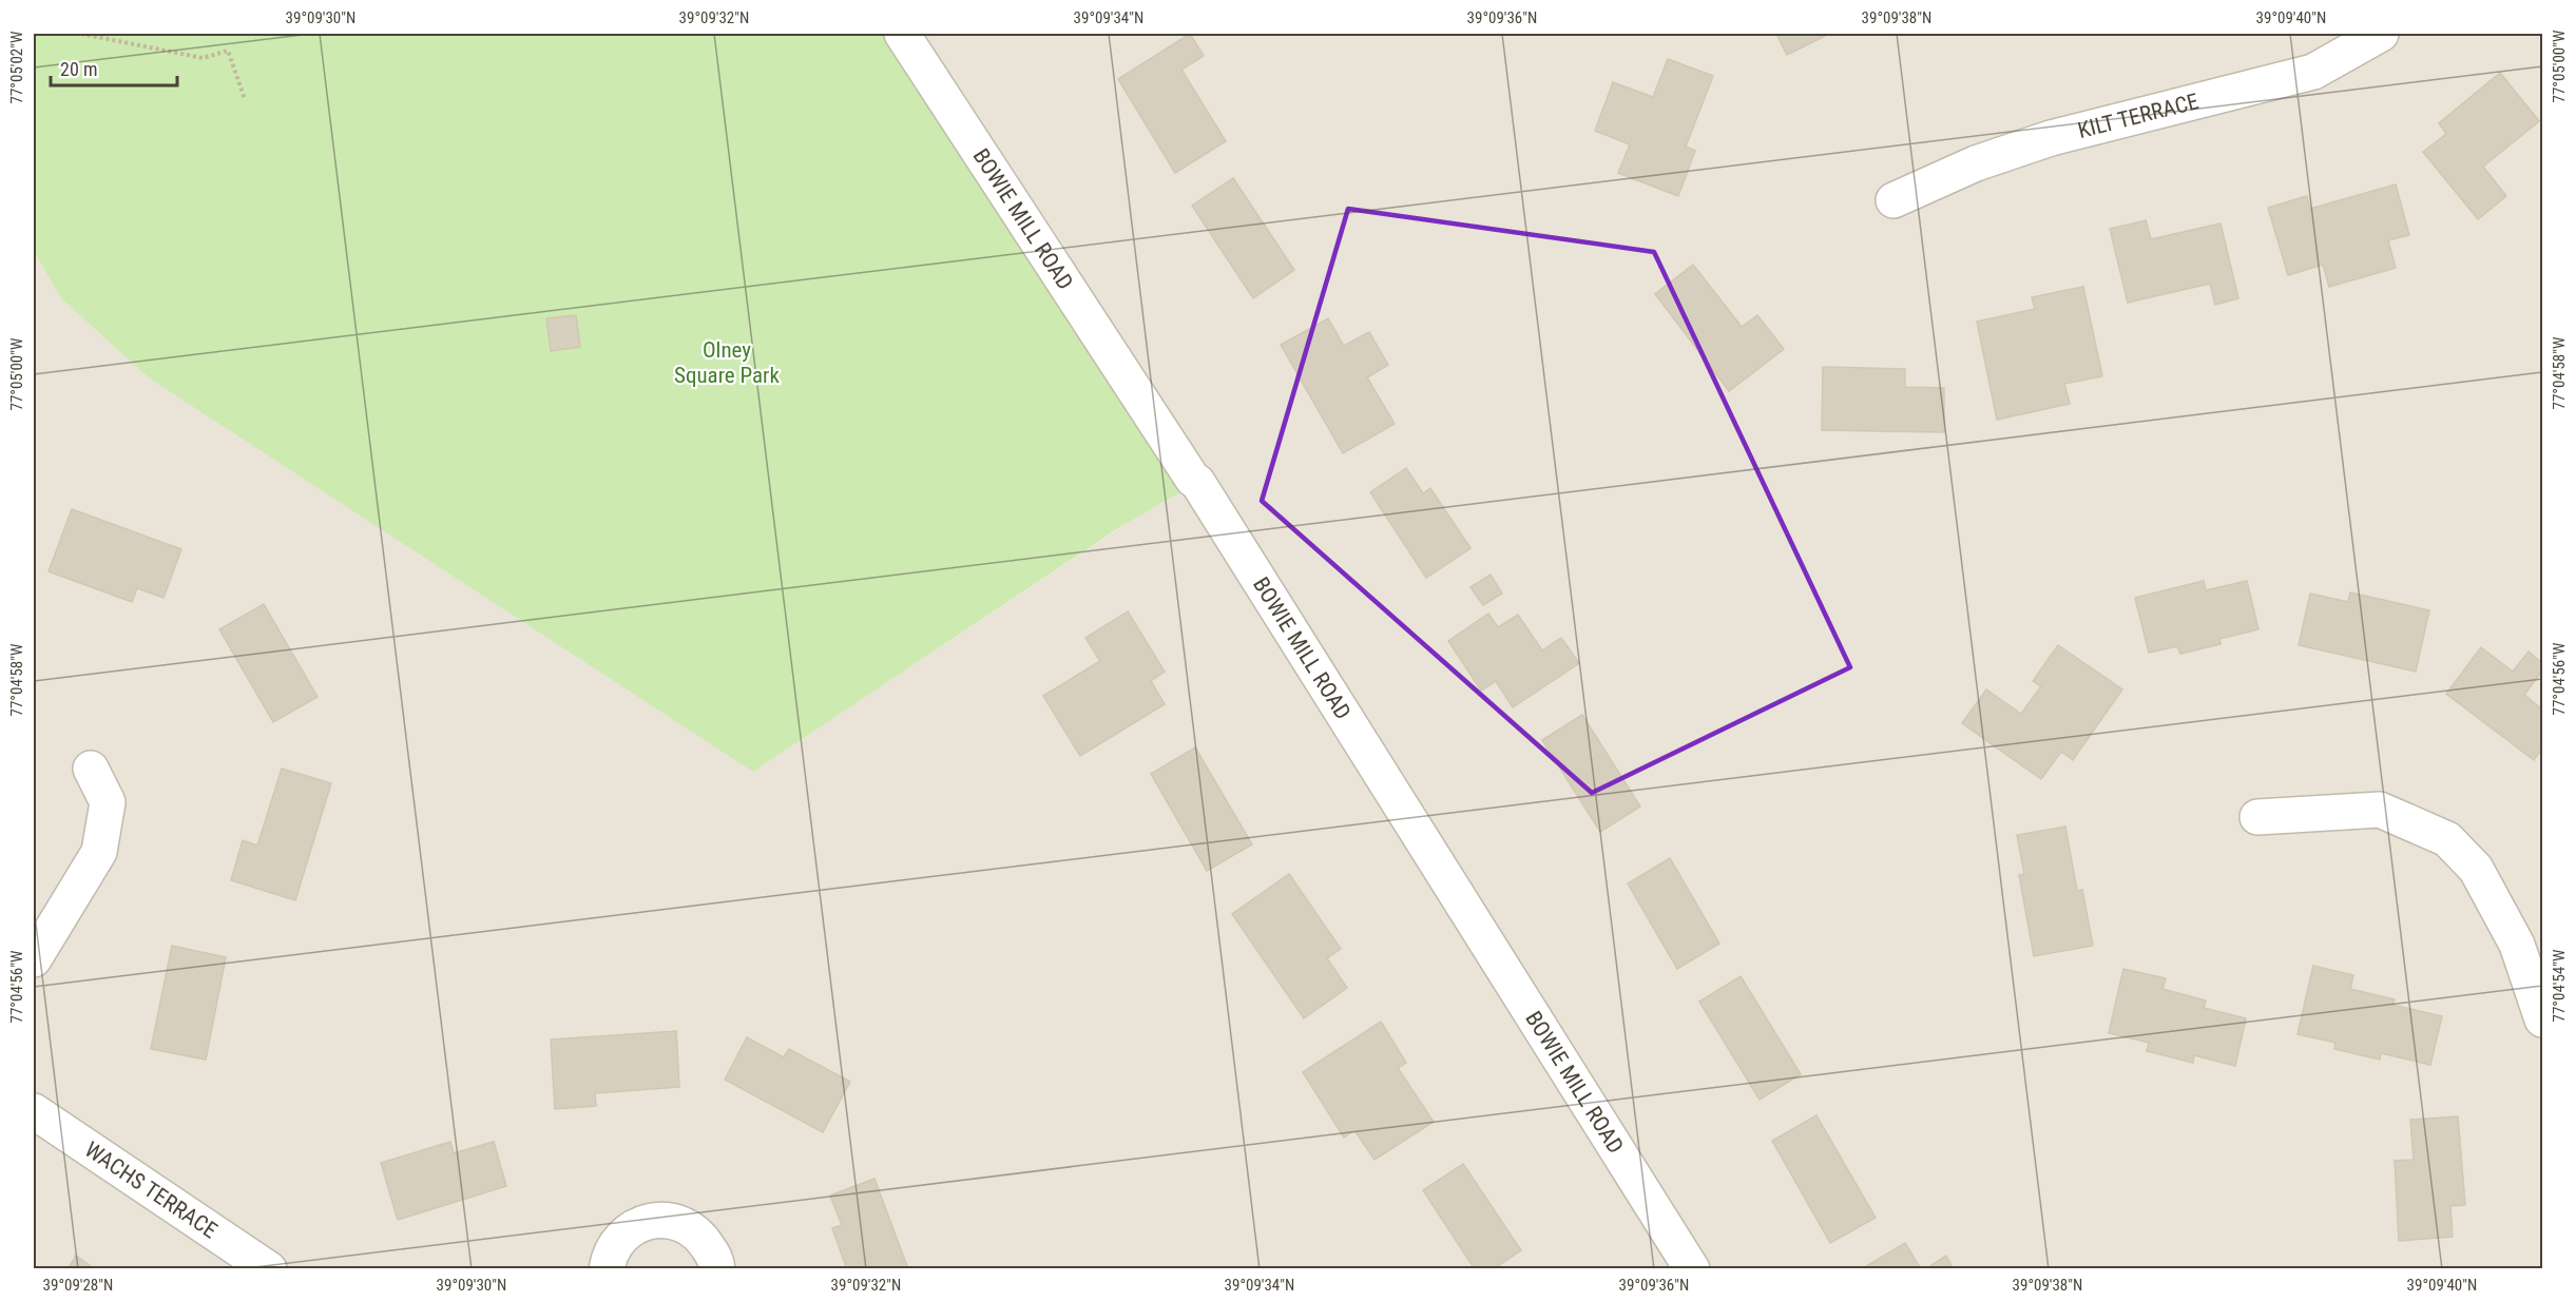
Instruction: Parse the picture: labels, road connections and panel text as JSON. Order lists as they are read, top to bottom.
{
  "streets": {
    "street": ["KILT TERRACE", "BOWIE MILL ROAD", "WACHS TERRACE"]
  },
  "parks": ["Olney Square Park"],
  "scale_bar": "20 m",
  "coordinates": [
    "39°09'30\"N",
    "39°09'32\"N",
    "39°09'34\"N",
    "39°09'36\"N",
    "39°09'38\"N",
    "39°09'40\"N",
    "77°05'00\"W",
    "77°05'02\"W",
    "77°04'58\"W",
    "77°04'56\"W",
    "77°04'54\"W",
    "39°09'28\"N"
  ]
}
